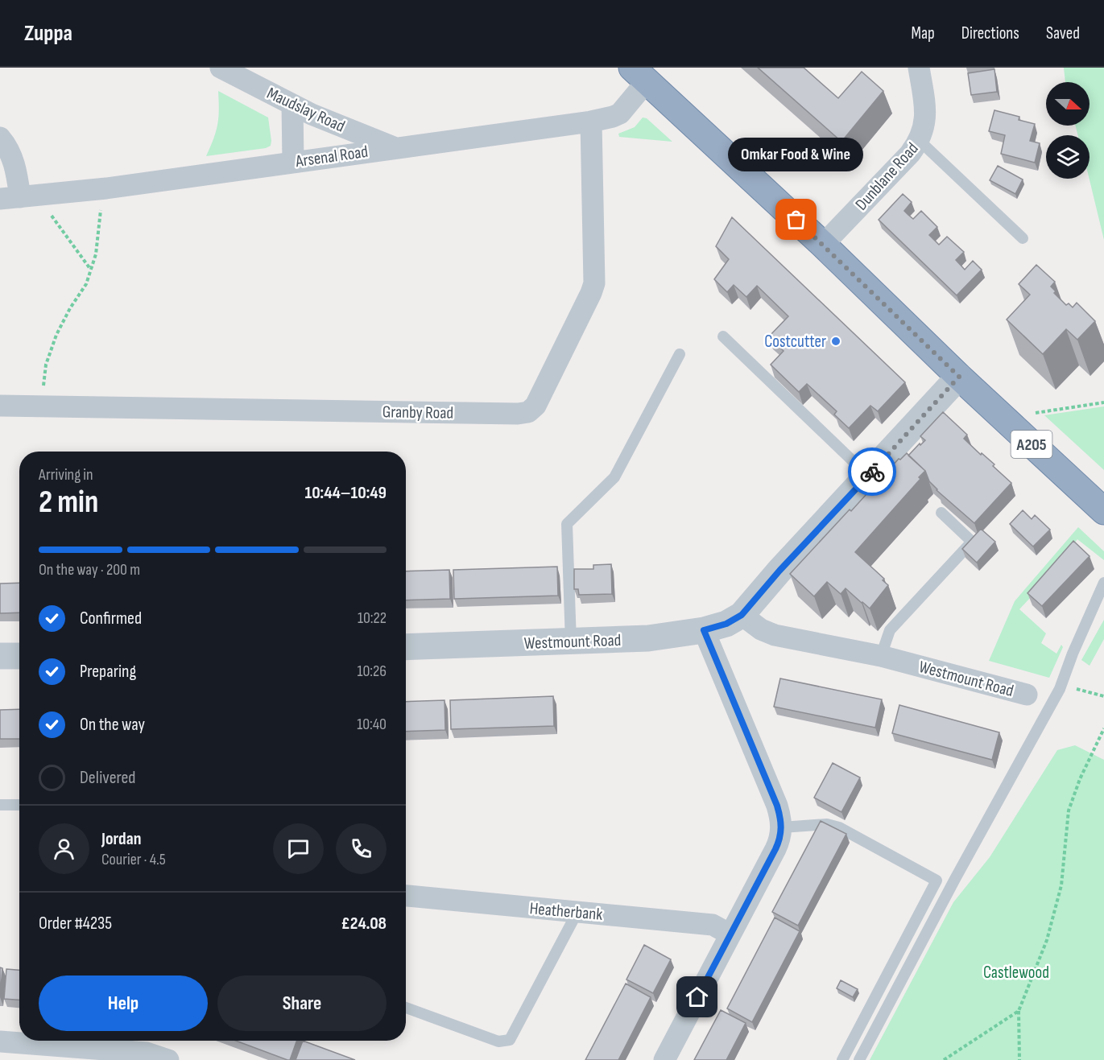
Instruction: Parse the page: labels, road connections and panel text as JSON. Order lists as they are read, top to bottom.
{
  "streets": {
    "highway": ["A205"],
    "street": [
      "Maudslay Road",
      "Arsenal Road",
      "Dunblane Road",
      "Granby Road",
      "Westmount Road",
      "Heatherbank"
    ]
  },
  "crossings": [
    ["Maudslay Road", "Arsenal Road"],
    ["Arsenal Road", "Granby Road"],
    ["Arsenal Road", "A205"],
    ["Dunblane Road", "A205"],
    ["A205", "Westmount Road"]
  ],
  "parks": ["Castlewood"],
  "places": ["Omkar Food & Wine", "Costcutter"],
  "north": "right",
  "page": {
    "header": "Zuppa",
    "nav": ["Map", "Directions", "Saved"],
    "bubble": "Omkar Food & Wine",
    "heading": ["2 min", "Arriving in", "10:44–10:49"],
    "panel": [
      "Jordan",
      "Courier · 4.5",
      "Order #4235",
      "£24.08"
    ],
    "bar": "On the way · 200 m",
    "list": [
      ["Confirmed", "10:22"],
      ["Preparing", "10:26"],
      ["On the way", "10:40"],
      "Delivered"
    ],
    "buttons": ["Help", "Share"]
  }
}
